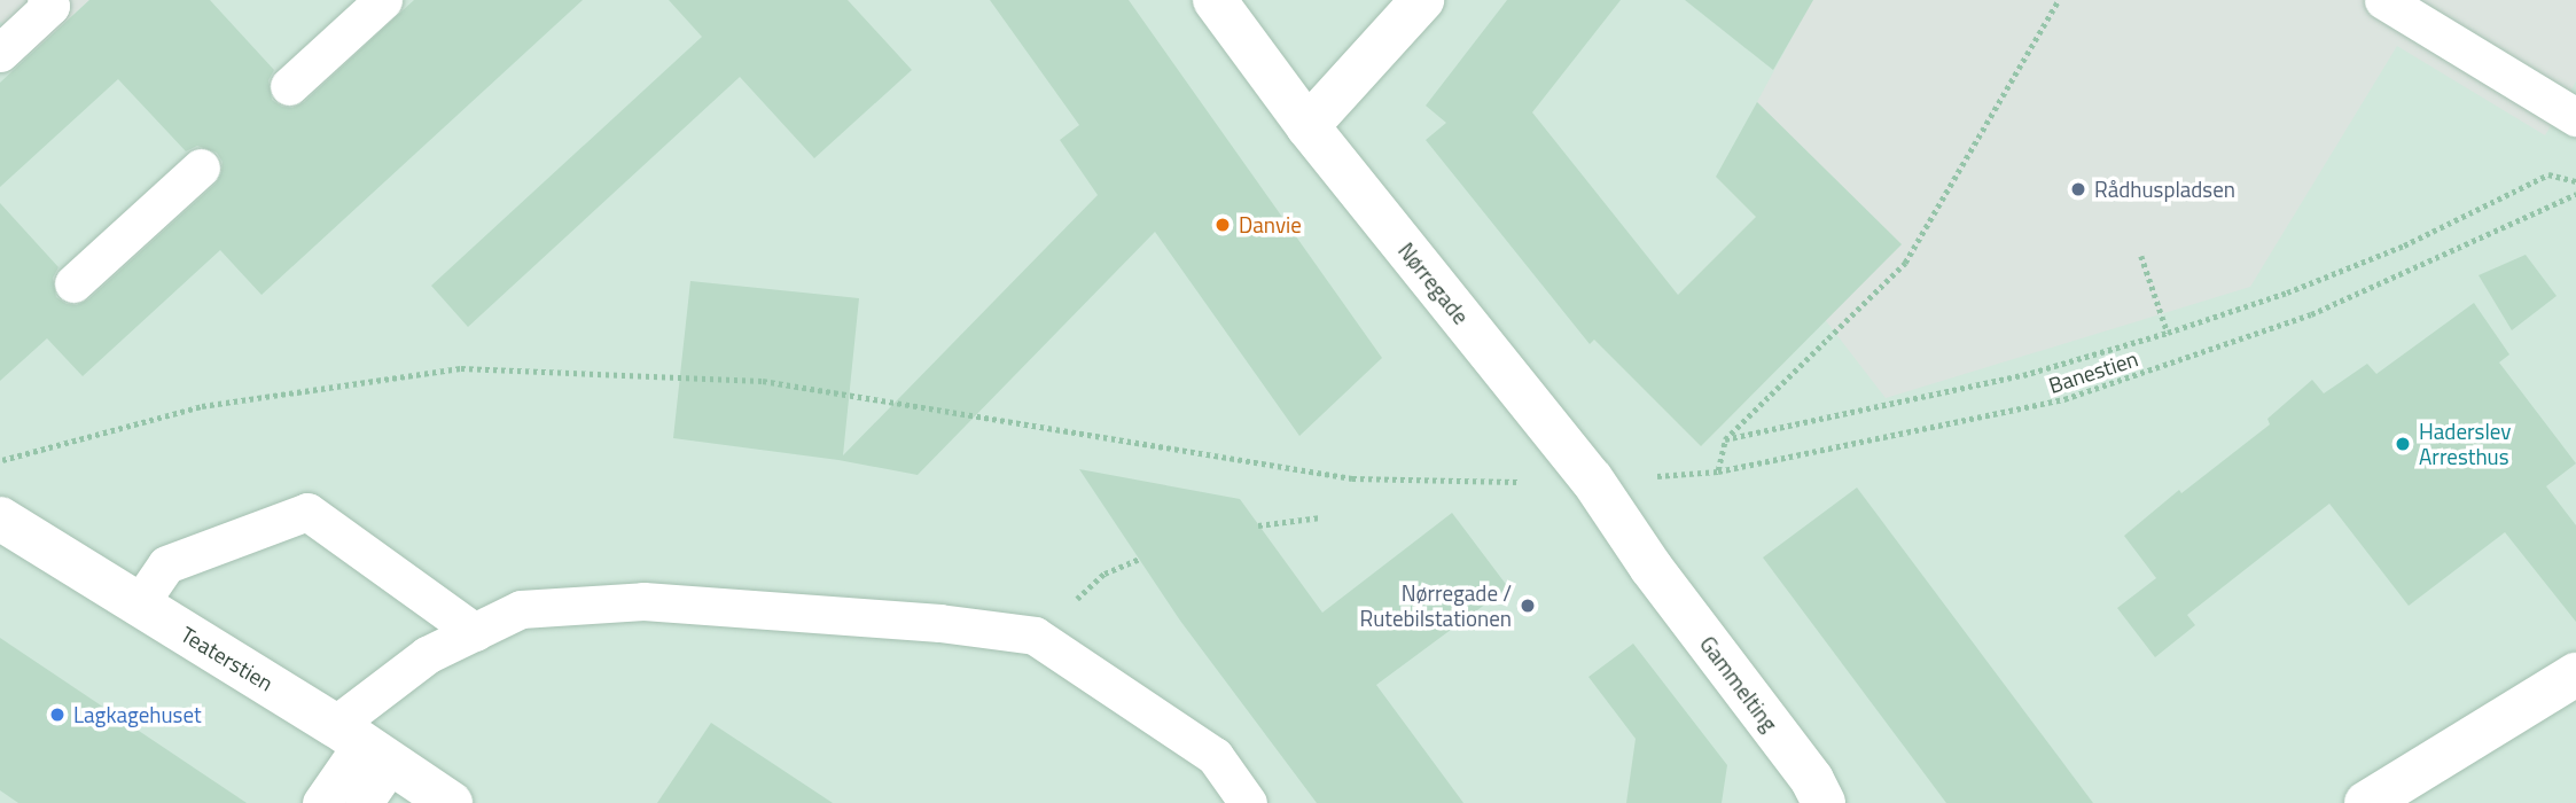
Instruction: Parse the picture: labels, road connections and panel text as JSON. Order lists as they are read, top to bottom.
{
  "streets": {
    "street": ["Nørregade", "Teaterstien", "Gammelting"],
    "path": ["Banestien"]
  },
  "crossings": [
    ["Nørregade", "Banestien"],
    ["Nørregade", "Gammelting"]
  ],
  "places": [
    "Rådhuspladsen",
    "Danvie",
    "Haderslev Arresthus",
    "Nørregade / Rutebilstationen",
    "Lagkagehuset"
  ]
}
